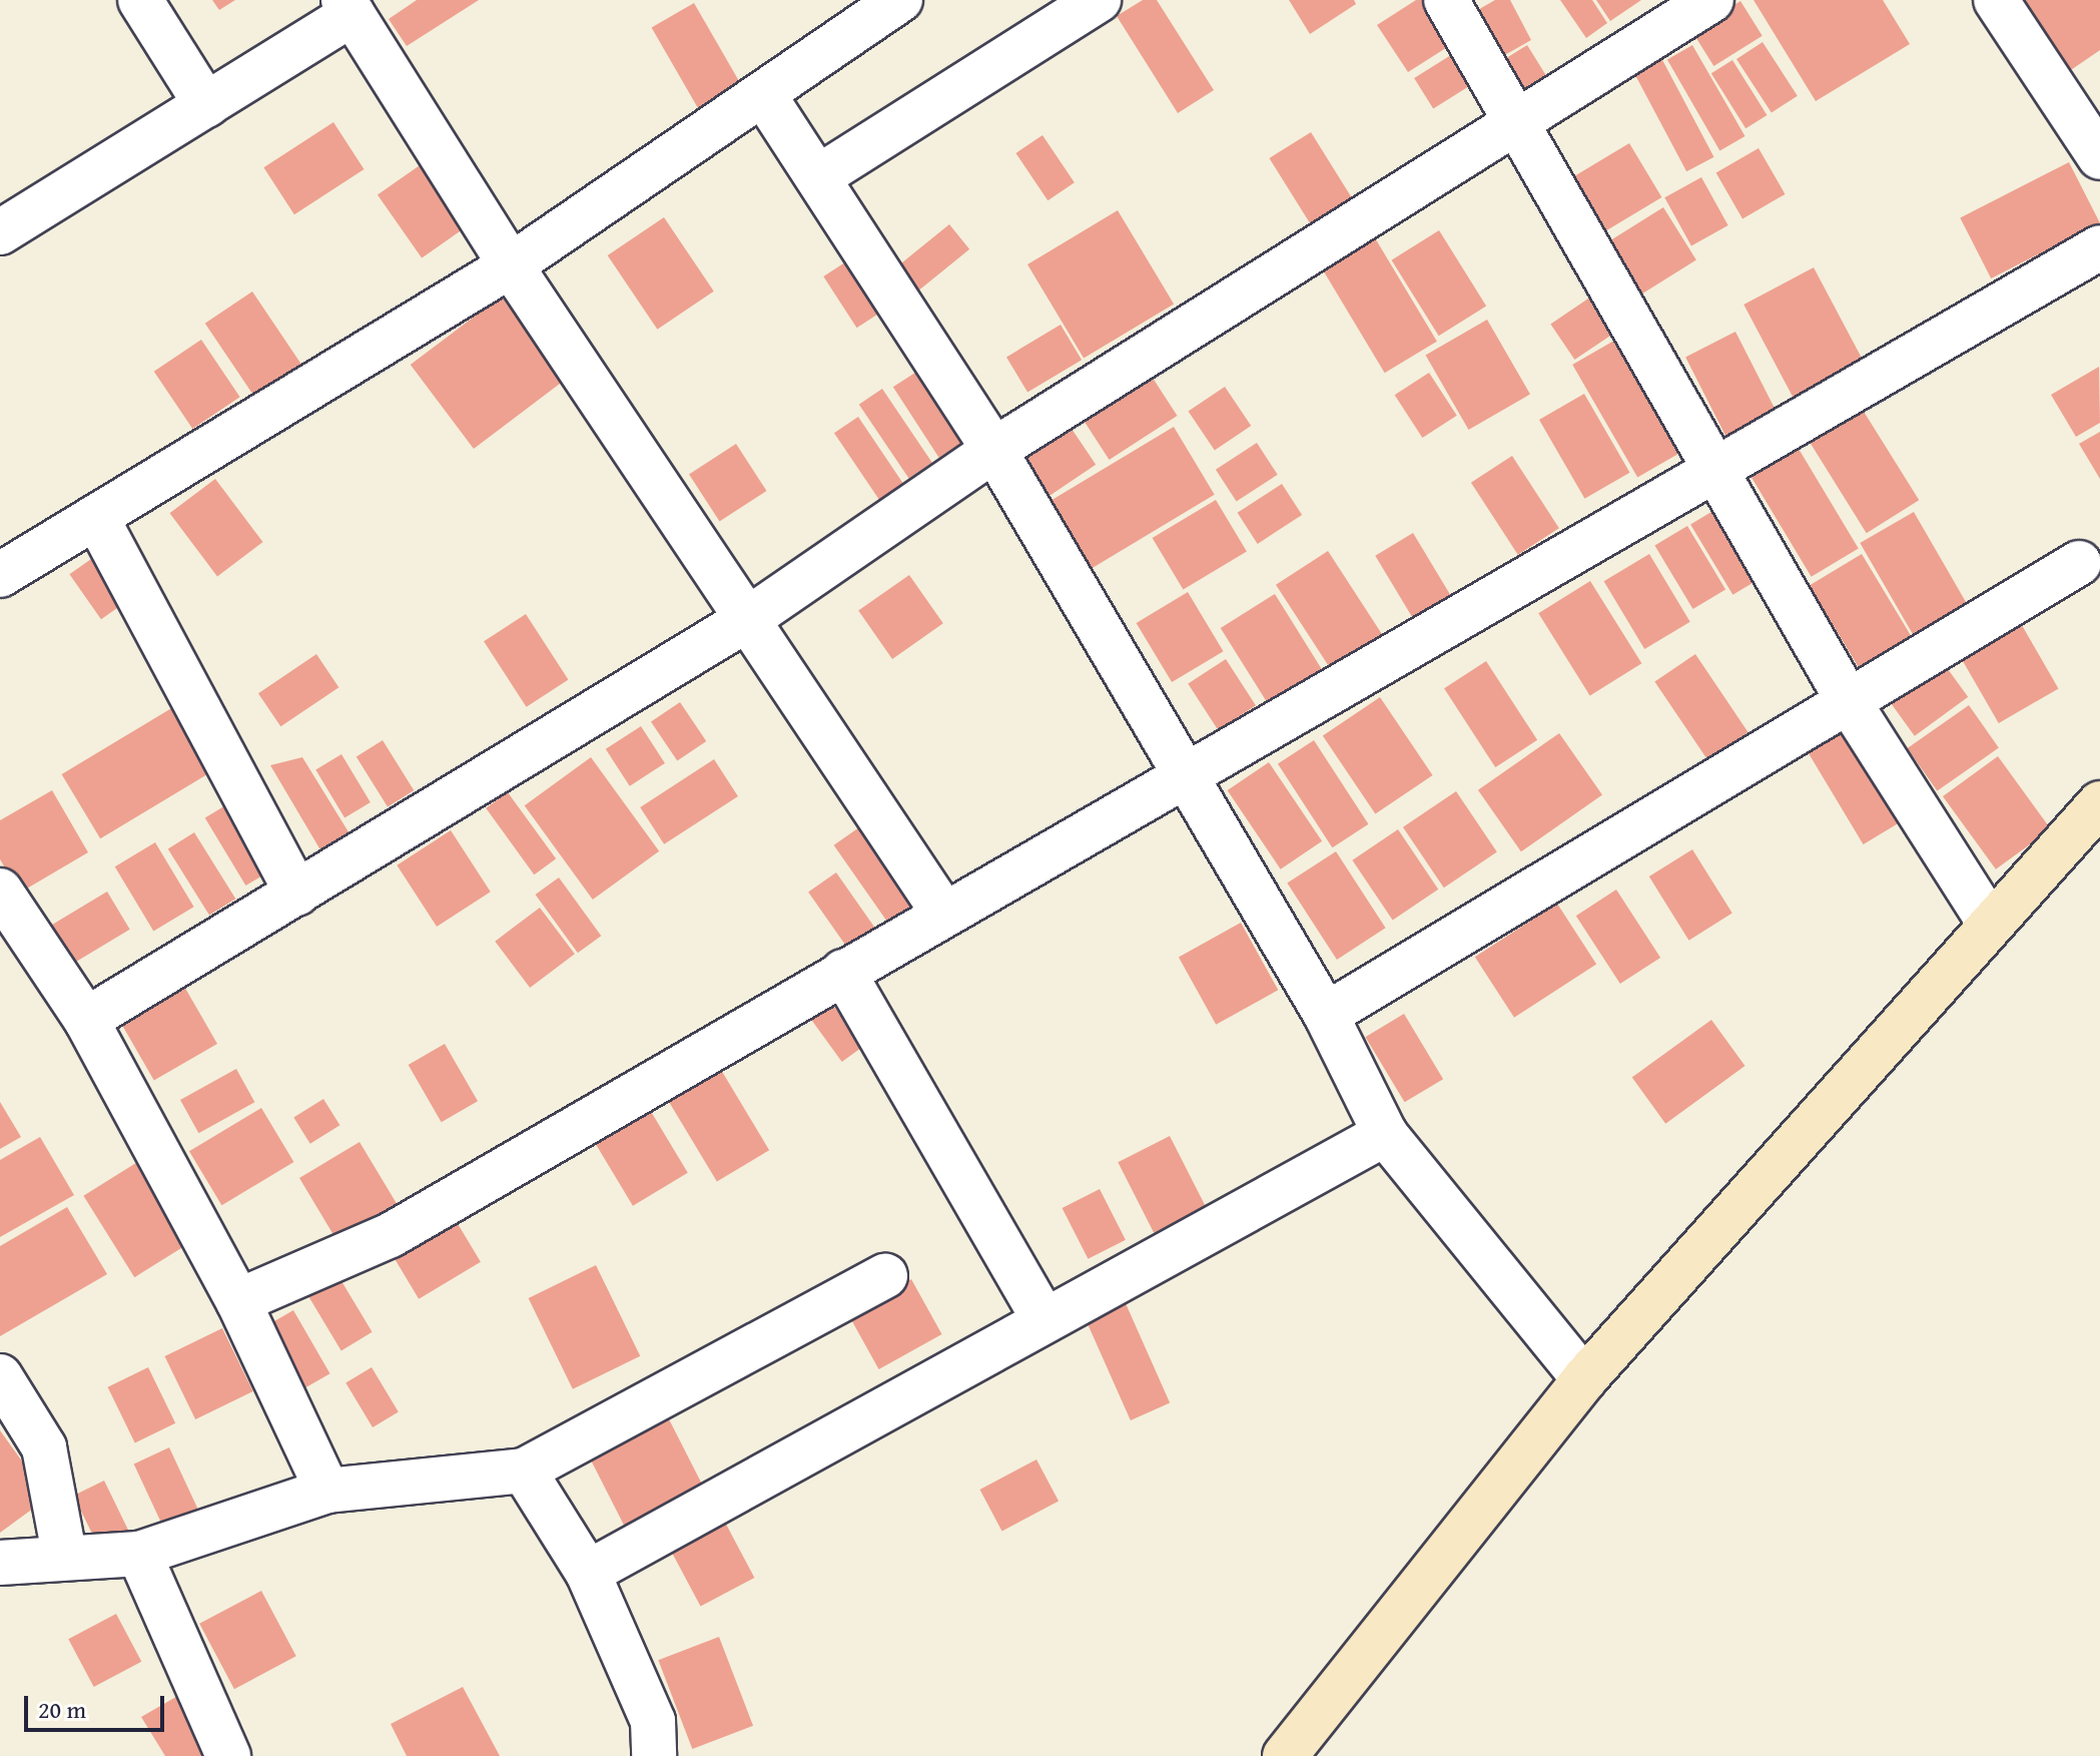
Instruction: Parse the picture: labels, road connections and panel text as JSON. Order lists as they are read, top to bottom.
{
  "scale_bar": "20 m"
}
